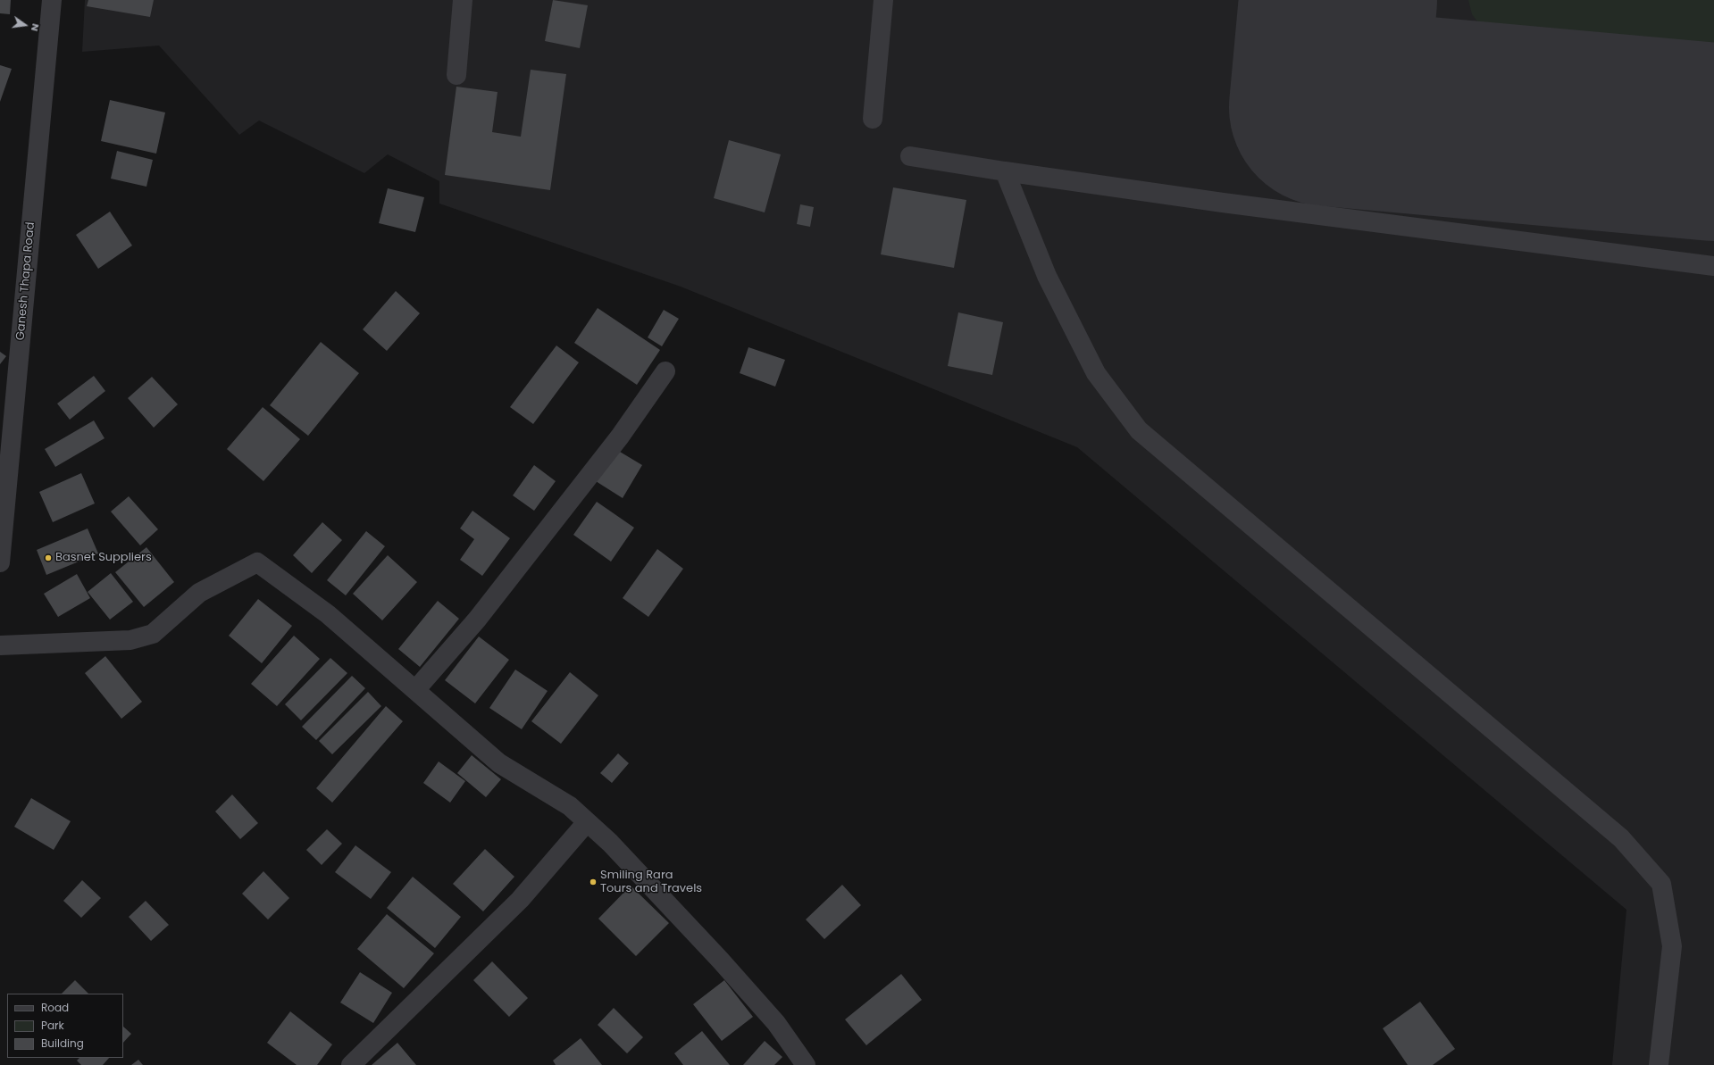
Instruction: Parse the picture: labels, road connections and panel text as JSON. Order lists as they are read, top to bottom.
{
  "streets": {
    "street": ["Ganesh Thapa Road"]
  },
  "places": ["Basnet Suppliers", "Smiling Rara Tours and Travels"],
  "legend": ["Road", "Park", "Building"],
  "north": "right"
}
